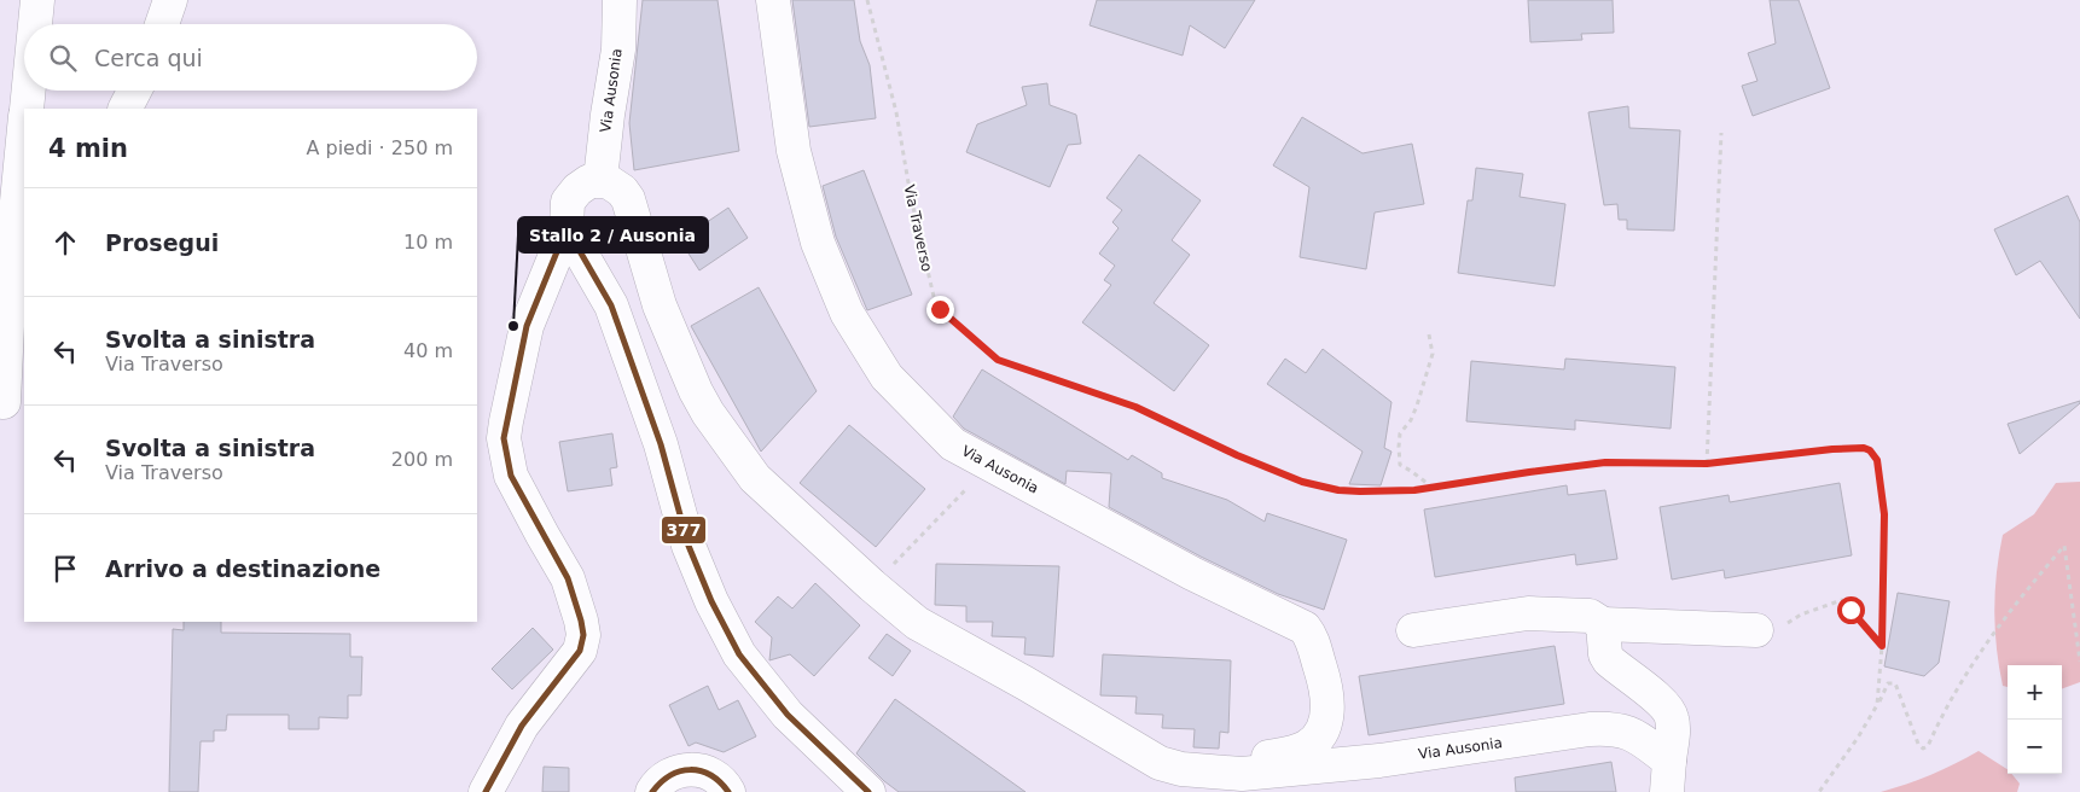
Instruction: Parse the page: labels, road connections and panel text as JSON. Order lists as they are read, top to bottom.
{
  "streets": {
    "street": ["Via Ausonia"],
    "path": ["Via Traverso"]
  },
  "places": ["Stallo 2 / Ausonia"],
  "lines": ["transit line 377"],
  "page": {
    "search": "Cerca qui",
    "heading": ["4 min", "A piedi · 250 m"],
    "list": [
      ["Prosegui", "10 m"],
      ["Svolta a sinistra", "Via Traverso", "40 m"],
      ["Svolta a sinistra", "Via Traverso", "200 m"],
      "Arrivo a destinazione"
    ],
    "map_buttons": ["+", "−"]
  }
}
